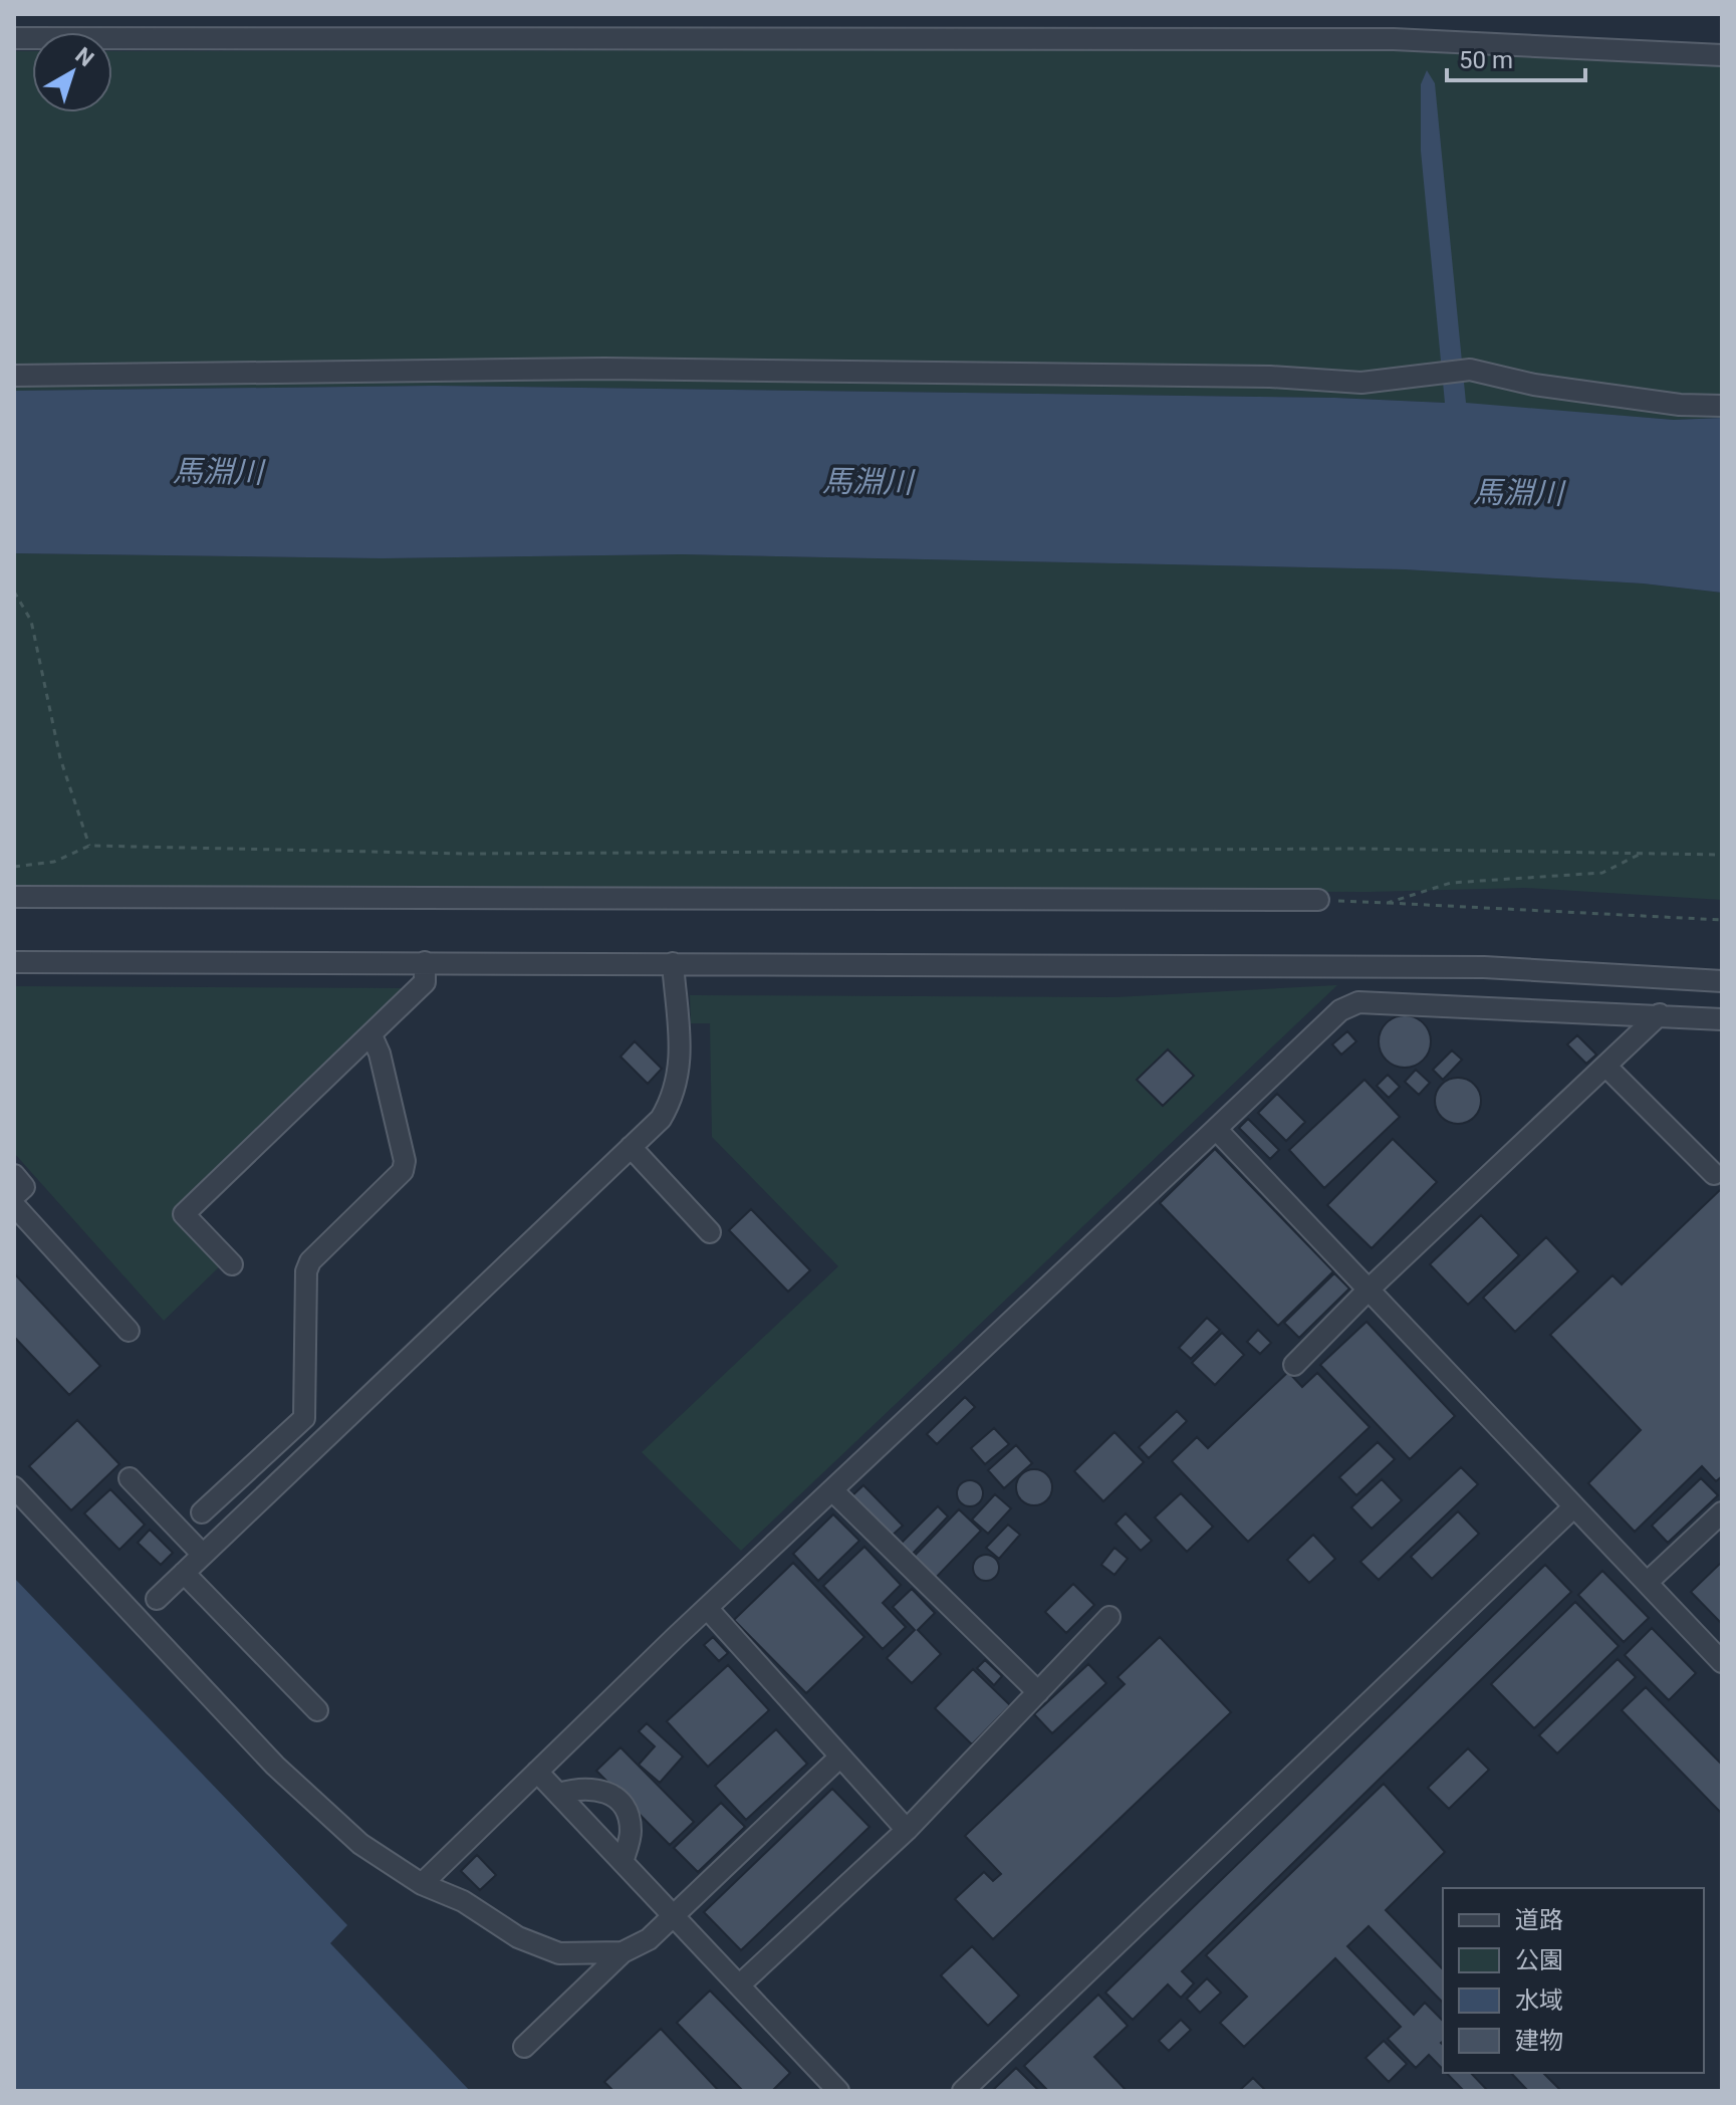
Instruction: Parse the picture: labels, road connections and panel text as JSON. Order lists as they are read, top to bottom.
{
  "water": ["馬淵川"],
  "legend": [
    "道路",
    "公園",
    "水域",
    "建物"
  ],
  "scale_bar": "50 m",
  "north": "top right"
}
